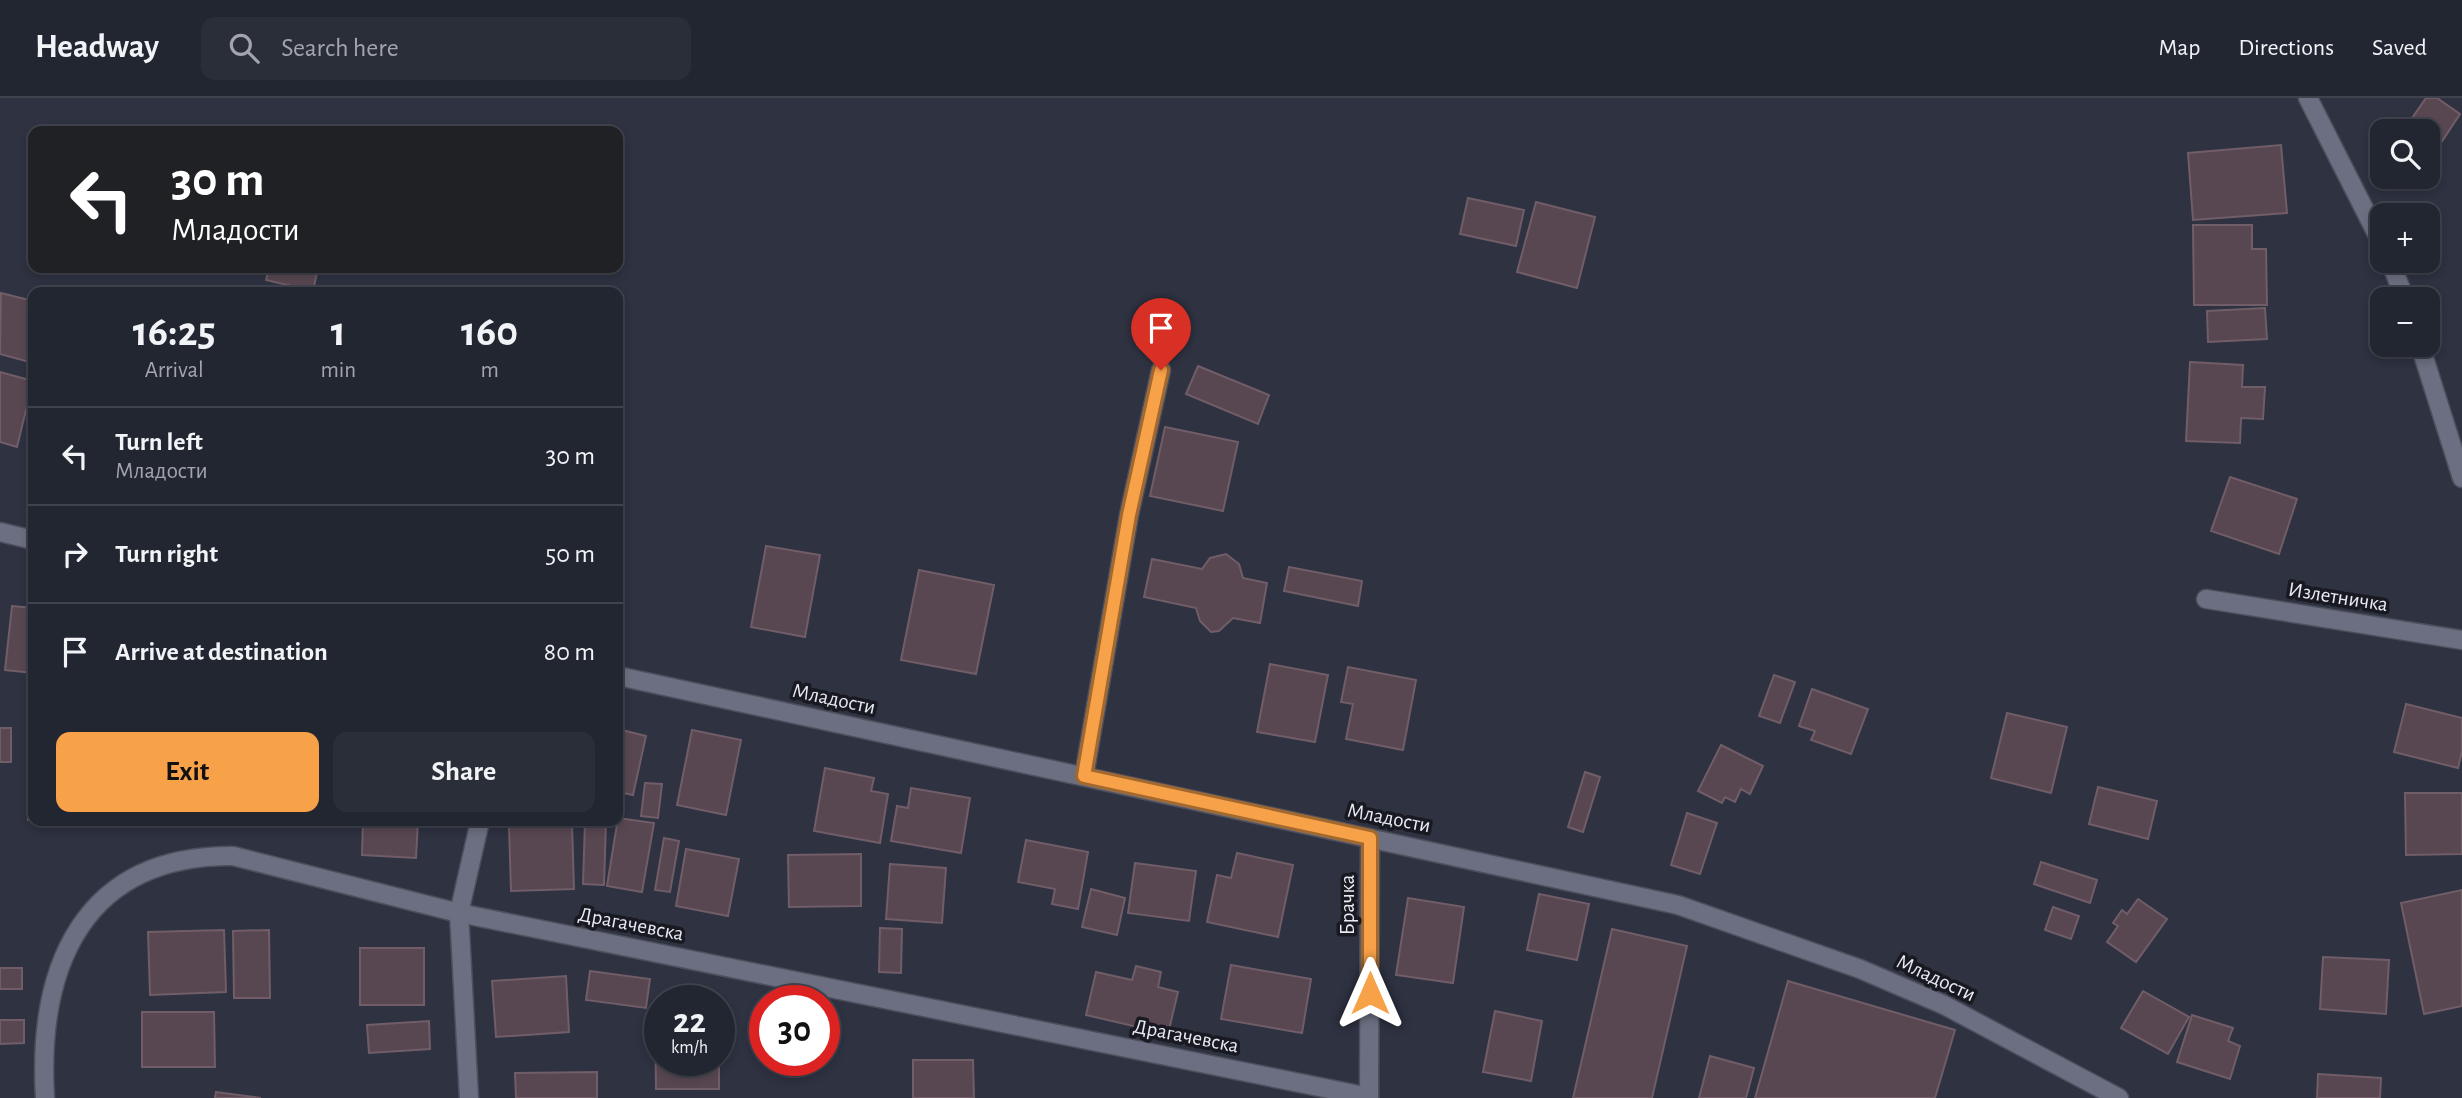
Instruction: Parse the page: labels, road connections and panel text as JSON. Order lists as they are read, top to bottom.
{
  "streets": {
    "street": [
      "Излетничка",
      "Младости",
      "Брачка",
      "Драгачевска"
    ]
  },
  "crossings": [
    ["Младости", "Брачка"],
    ["Брачка", "Драгачевска"]
  ],
  "page": {
    "header": "Headway",
    "search": "Search here",
    "nav": ["Map", "Directions", "Saved"],
    "map_buttons": ["+", "−"],
    "turn": ["30 m", "Младости"],
    "eta": [
      "16:25",
      "Arrival",
      "1",
      "min",
      "160",
      "m"
    ],
    "list": [
      {
        "name": "Turn left",
        "note": "Младости",
        "value": "30 m"
      },
      {
        "name": "Turn right",
        "value": "50 m"
      },
      {
        "name": "Arrive at destination",
        "value": "80 m"
      }
    ],
    "buttons": ["Exit", "Share"],
    "speed": "22 km/h",
    "limit": "30"
  }
}
